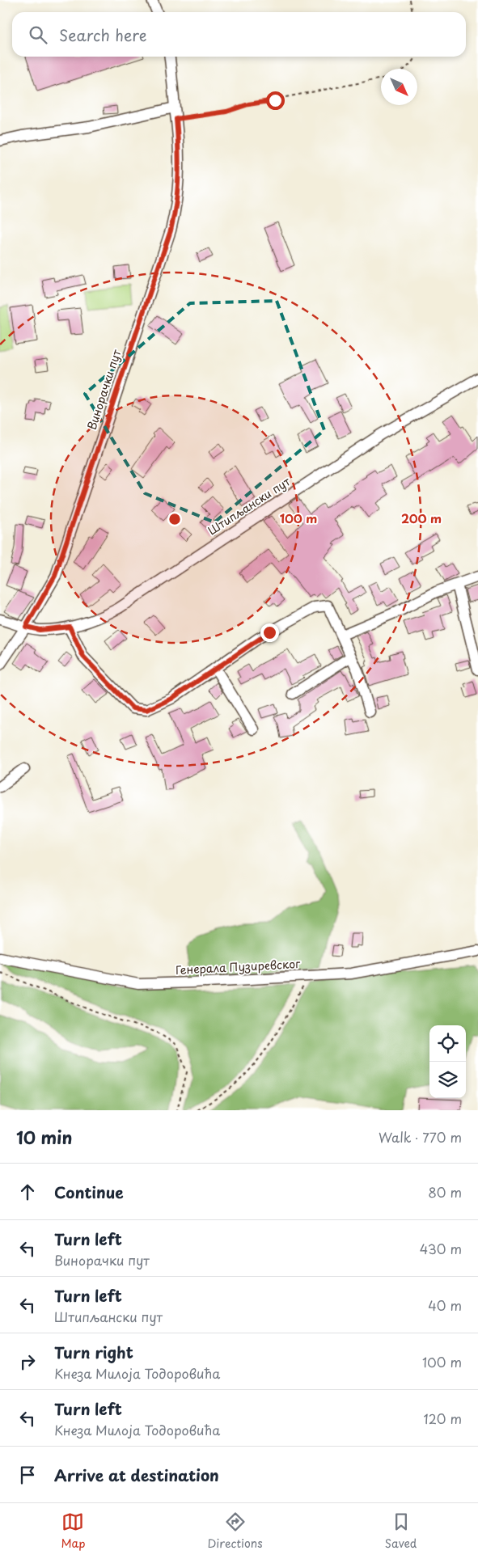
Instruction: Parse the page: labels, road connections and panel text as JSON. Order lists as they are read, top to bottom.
{
  "streets": {
    "street": ["Винорачки пут", "Штипљански пут", "Генерала Пузиревског"]
  },
  "crossings": [
    ["Винорачки пут", "Штипљански пут"]
  ],
  "north": "bottom right",
  "page": {
    "search": "Search here",
    "heading": ["10 min", "Walk · 770 m"],
    "list": [
      ["Continue", "80 m"],
      ["Turn left", "Винорачки пут", "430 m"],
      ["Turn left", "Штипљански пут", "40 m"],
      ["Turn right", "Кнеза Милоја Тодоровића", "100 m"],
      ["Turn left", "Кнеза Милоја Тодоровића", "120 m"],
      "Arrive at destination"
    ],
    "nav": ["Map", "Directions", "Saved"]
  },
  "rings": ["100 m", "200 m"]
}
